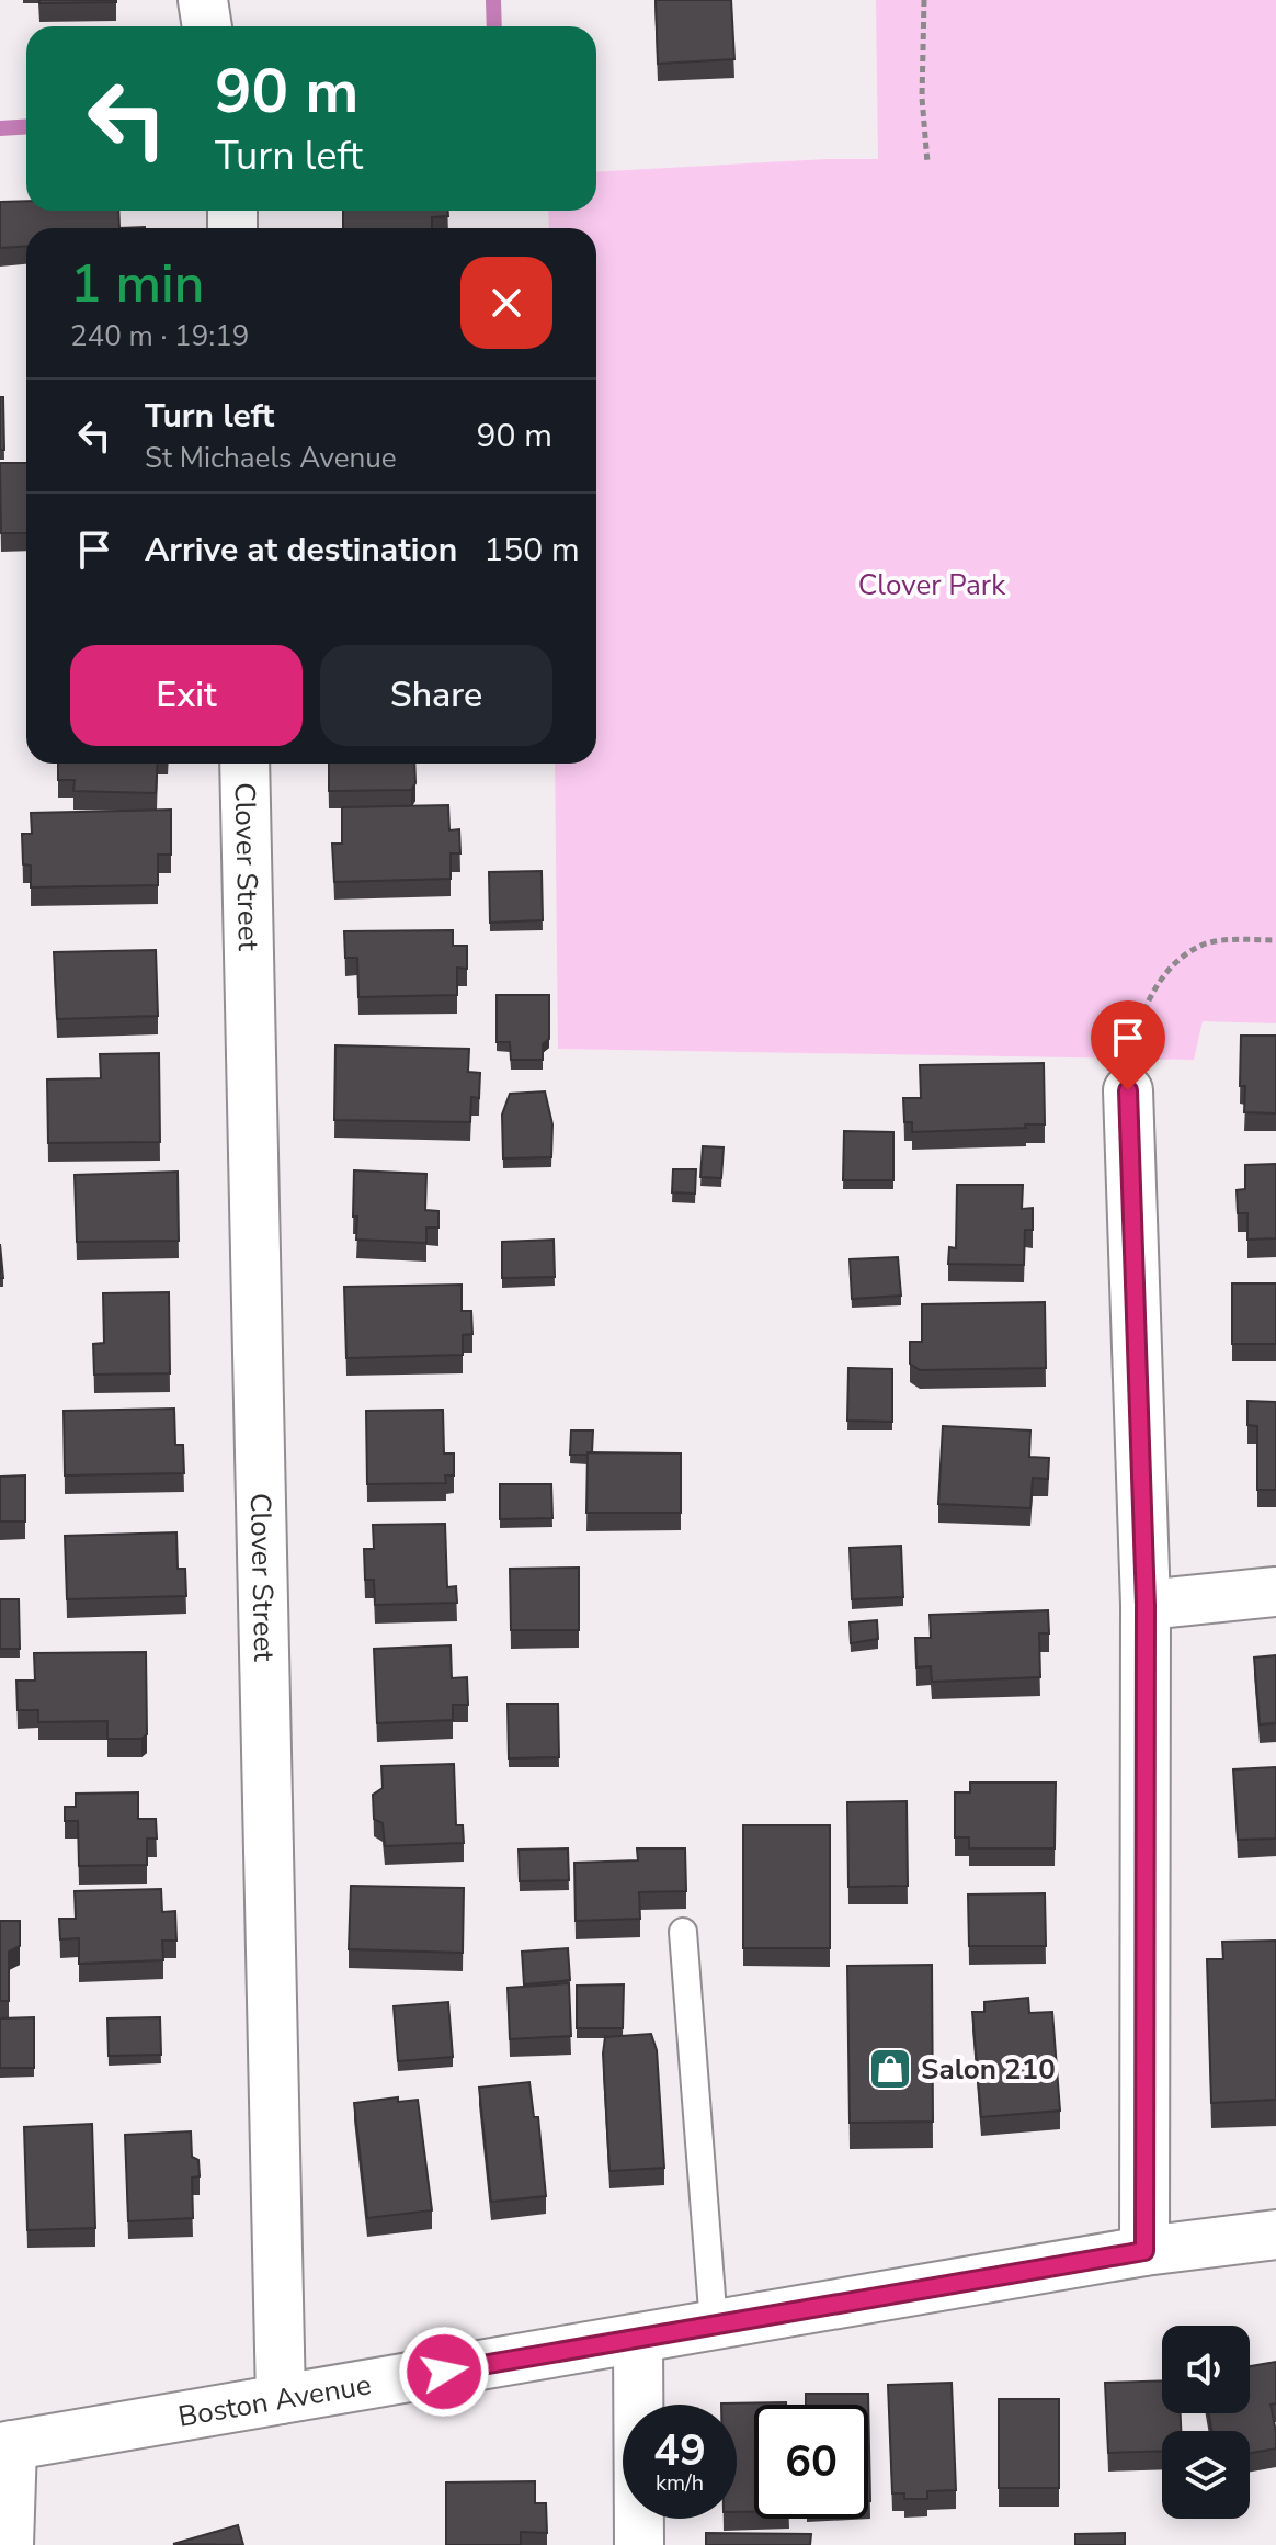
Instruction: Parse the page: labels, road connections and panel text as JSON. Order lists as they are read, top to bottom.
{
  "streets": {
    "street": ["Clover Street", "Boston Avenue"]
  },
  "crossings": [
    ["Clover Street", "Boston Avenue"]
  ],
  "parks": ["Clover Park"],
  "places": {
    "shop": ["Salon 210"]
  },
  "page": {
    "turn": ["90 m", "Turn left"],
    "heading": ["1 min", "240 m · 19:19"],
    "list": [
      {
        "name": "Turn left",
        "note": "St Michaels Avenue",
        "value": "90 m"
      },
      {
        "name": "Arrive at destination",
        "value": "150 m"
      }
    ],
    "buttons": ["Exit", "Share"],
    "speed": "49 km/h",
    "limit": "60"
  }
}
